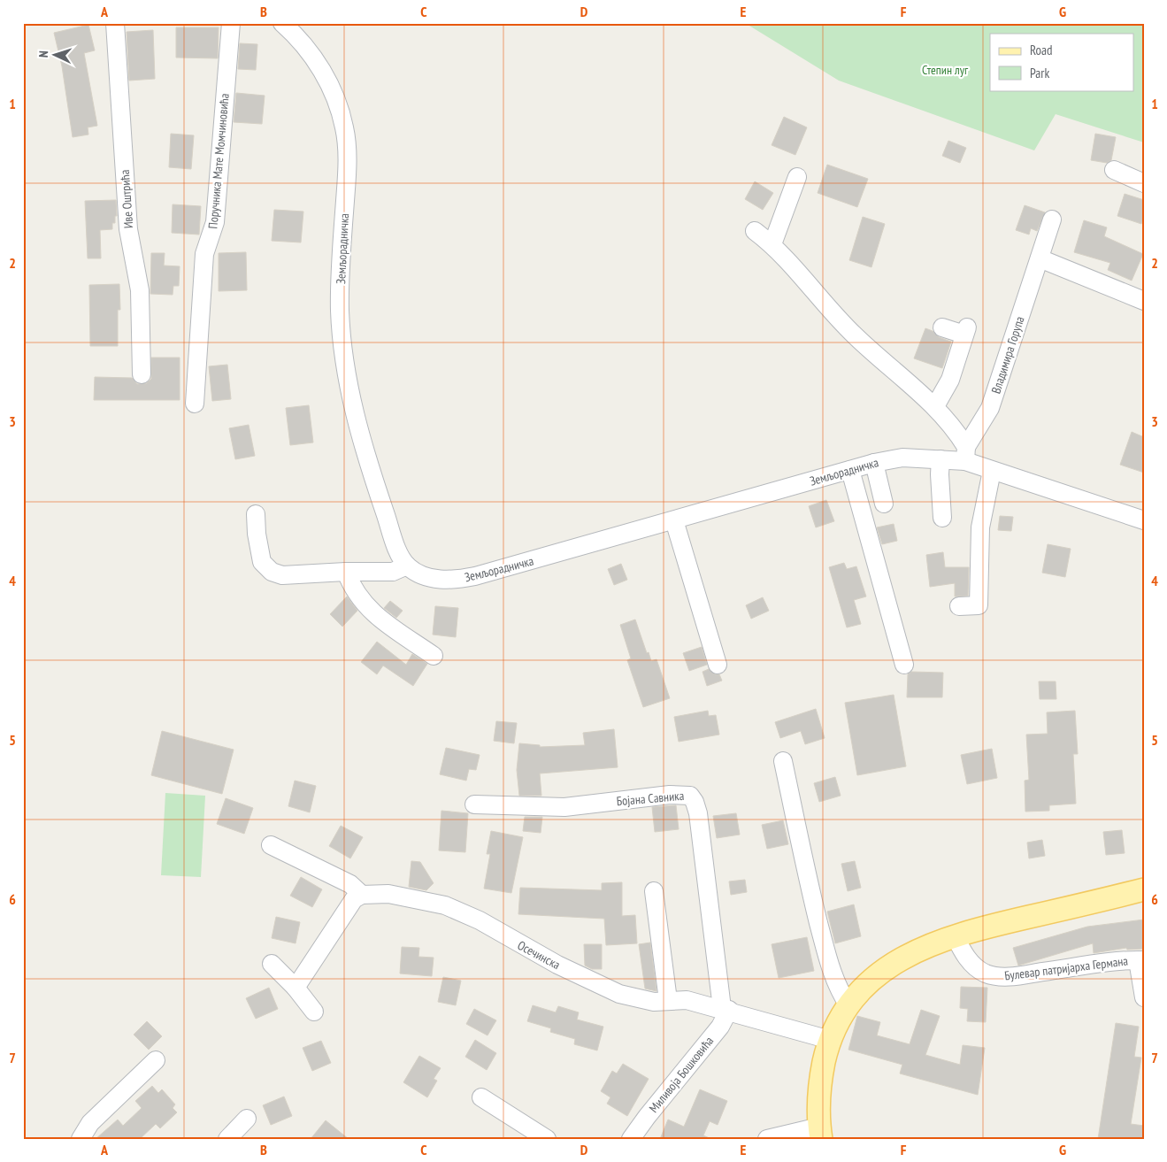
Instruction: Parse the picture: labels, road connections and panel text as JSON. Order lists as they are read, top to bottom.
{
  "streets": {
    "street": [
      "Поручника Мате Момчиновића",
      "Иве Оштрића",
      "Земљорадничка",
      "Владимира Горупа",
      "Бојана Савника",
      "Осечинска",
      "Булевар патријарха Германа",
      "Миливоја Бошковића"
    ]
  },
  "crossings": [
    ["Земљорадничка", "Владимира Горупа"],
    ["Бојана Савника", "Осечинска"],
    ["Бојана Савника", "Миливоја Бошковића"],
    ["Осечинска", "Миливоја Бошковића"]
  ],
  "parks": ["Степин луг"],
  "legend": ["Road", "Park"],
  "north": "left",
  "grid": {
    "columns": [
      "A",
      "B",
      "C",
      "D",
      "E",
      "F",
      "G"
    ],
    "rows": [
      "1",
      "2",
      "3",
      "4",
      "5",
      "6",
      "7"
    ]
  }
}
